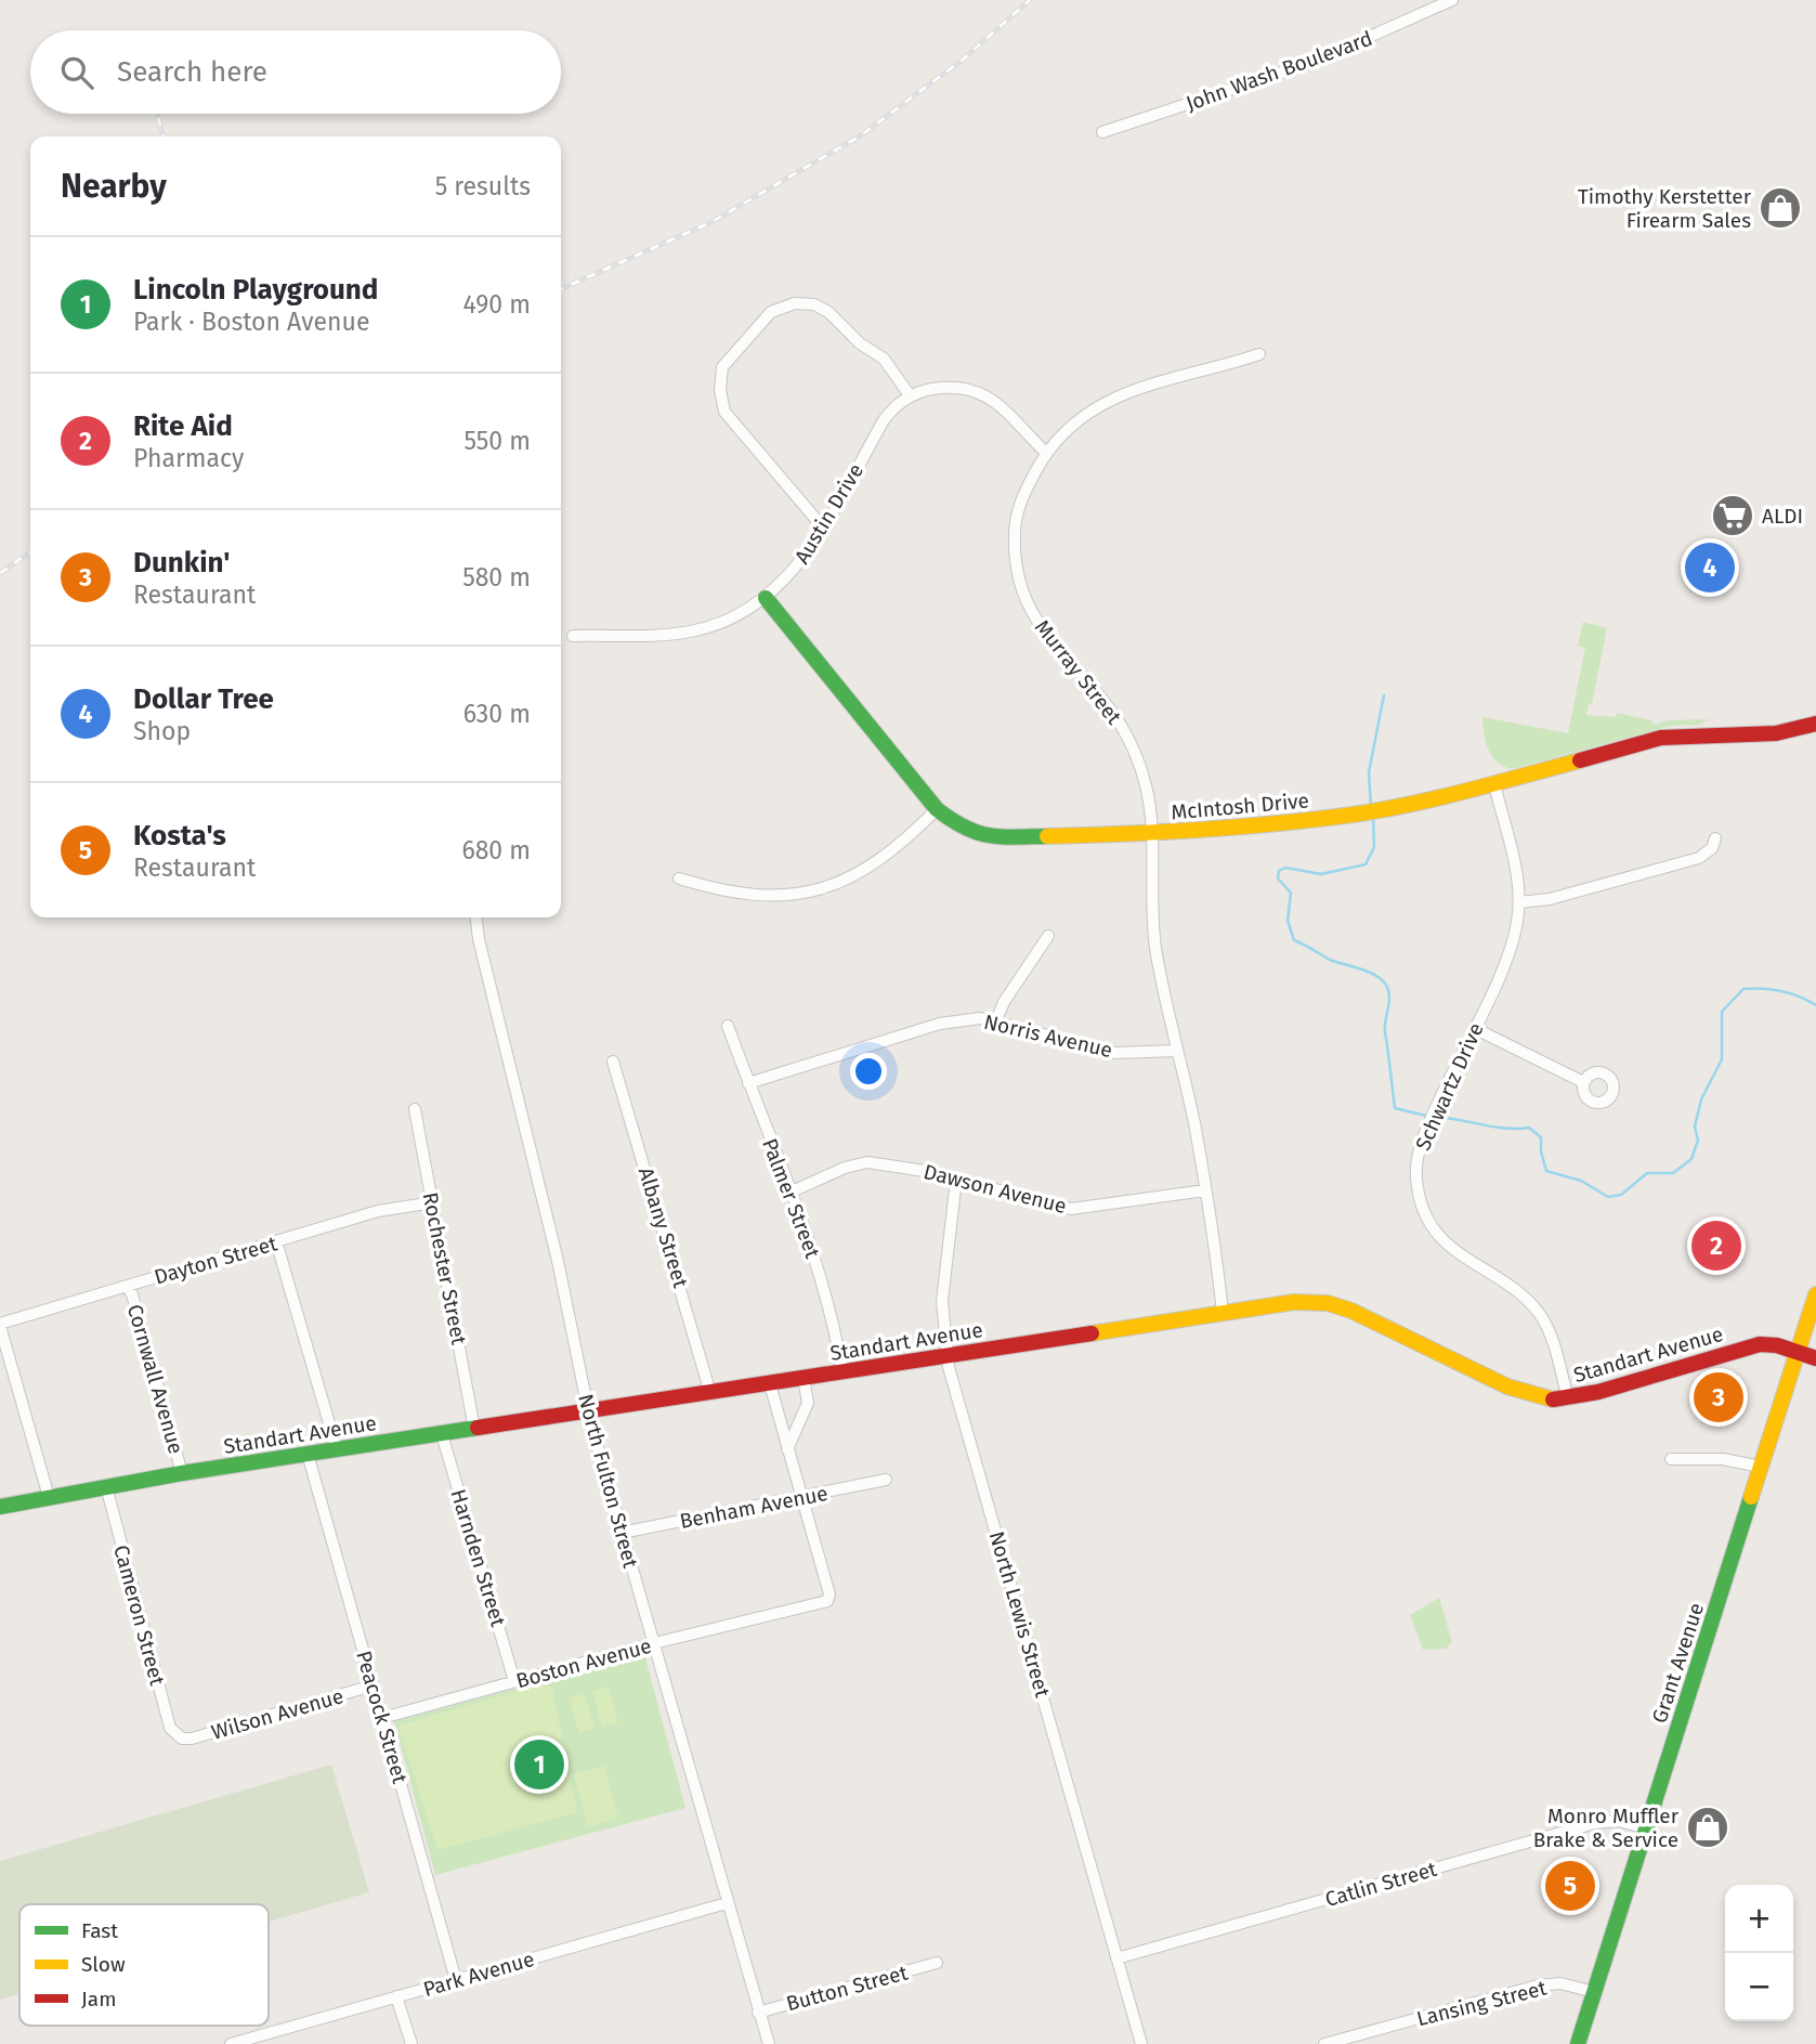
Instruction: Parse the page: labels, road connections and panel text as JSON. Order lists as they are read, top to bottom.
{
  "streets": {
    "main road": ["McIntosh Drive", "Standart Avenue", "Grant Avenue"],
    "street": [
      "John Wash Boulevard",
      "Austin Drive",
      "Murray Street",
      "Norris Avenue",
      "Schwartz Drive",
      "Dawson Avenue",
      "Palmer Street",
      "Albany Street",
      "Dayton Street",
      "Rochester Street",
      "Cornwall Avenue",
      "North Fulton Street",
      "Benham Avenue",
      "Harnden Street",
      "North Lewis Street",
      "Cameron Street",
      "Boston Avenue",
      "Wilson Avenue",
      "Peacock Street",
      "Catlin Street",
      "Park Avenue",
      "Button Street",
      "Lansing Street"
    ]
  },
  "crossings": [
    ["Austin Drive", "McIntosh Drive"],
    ["Murray Street", "McIntosh Drive"],
    ["Murray Street", "Norris Avenue"],
    ["Murray Street", "Dawson Avenue"],
    ["Murray Street", "Standart Avenue"],
    ["McIntosh Drive", "Schwartz Drive"],
    ["Norris Avenue", "Palmer Street"],
    ["Schwartz Drive", "Standart Avenue"],
    ["Dawson Avenue", "Palmer Street"],
    ["Dawson Avenue", "North Lewis Street"],
    ["Palmer Street", "Standart Avenue"],
    ["Albany Street", "Standart Avenue"],
    ["Dayton Street", "Rochester Street"],
    ["Dayton Street", "Cornwall Avenue"],
    ["Rochester Street", "Standart Avenue"],
    ["Standart Avenue", "Cornwall Avenue"],
    ["Standart Avenue", "North Fulton Street"],
    ["Standart Avenue", "Harnden Street"],
    ["Standart Avenue", "North Lewis Street"],
    ["Standart Avenue", "Cameron Street"],
    ["Standart Avenue", "Grant Avenue"],
    ["Standart Avenue", "Peacock Street"],
    ["North Fulton Street", "Benham Avenue"],
    ["North Fulton Street", "Boston Avenue"],
    ["North Fulton Street", "Park Avenue"],
    ["North Fulton Street", "Button Street"],
    ["Benham Avenue", "Boston Avenue"],
    ["Harnden Street", "Boston Avenue"],
    ["North Lewis Street", "Catlin Street"],
    ["Cameron Street", "Wilson Avenue"],
    ["Boston Avenue", "Peacock Street"],
    ["Grant Avenue", "Catlin Street"],
    ["Grant Avenue", "Lansing Street"],
    ["Wilson Avenue", "Peacock Street"],
    ["Peacock Street", "Park Avenue"]
  ],
  "places": {
    "shop": ["Timothy Kerstetter Firearm Sales", "Monro Muffler Brake & Service"],
    "supermarket": ["ALDI"]
  },
  "legend": ["Fast", "Slow", "Jam"],
  "page": {
    "search": "Search here",
    "heading": ["Nearby", "5 results"],
    "list": [
      {
        "mark": "1",
        "name": "Lincoln Playground",
        "note": "Park · Boston Avenue",
        "value": "490 m"
      },
      {
        "mark": "2",
        "name": "Rite Aid",
        "note": "Pharmacy",
        "value": "550 m"
      },
      {
        "mark": "3",
        "name": "Dunkin'",
        "note": "Restaurant",
        "value": "580 m"
      },
      {
        "mark": "4",
        "name": "Dollar Tree",
        "note": "Shop",
        "value": "630 m"
      },
      {
        "mark": "5",
        "name": "Kosta's",
        "note": "Restaurant",
        "value": "680 m"
      }
    ],
    "pins": [
      "4",
      "2",
      "3",
      "1",
      "5"
    ],
    "map_buttons": ["+", "−"]
  }
}
